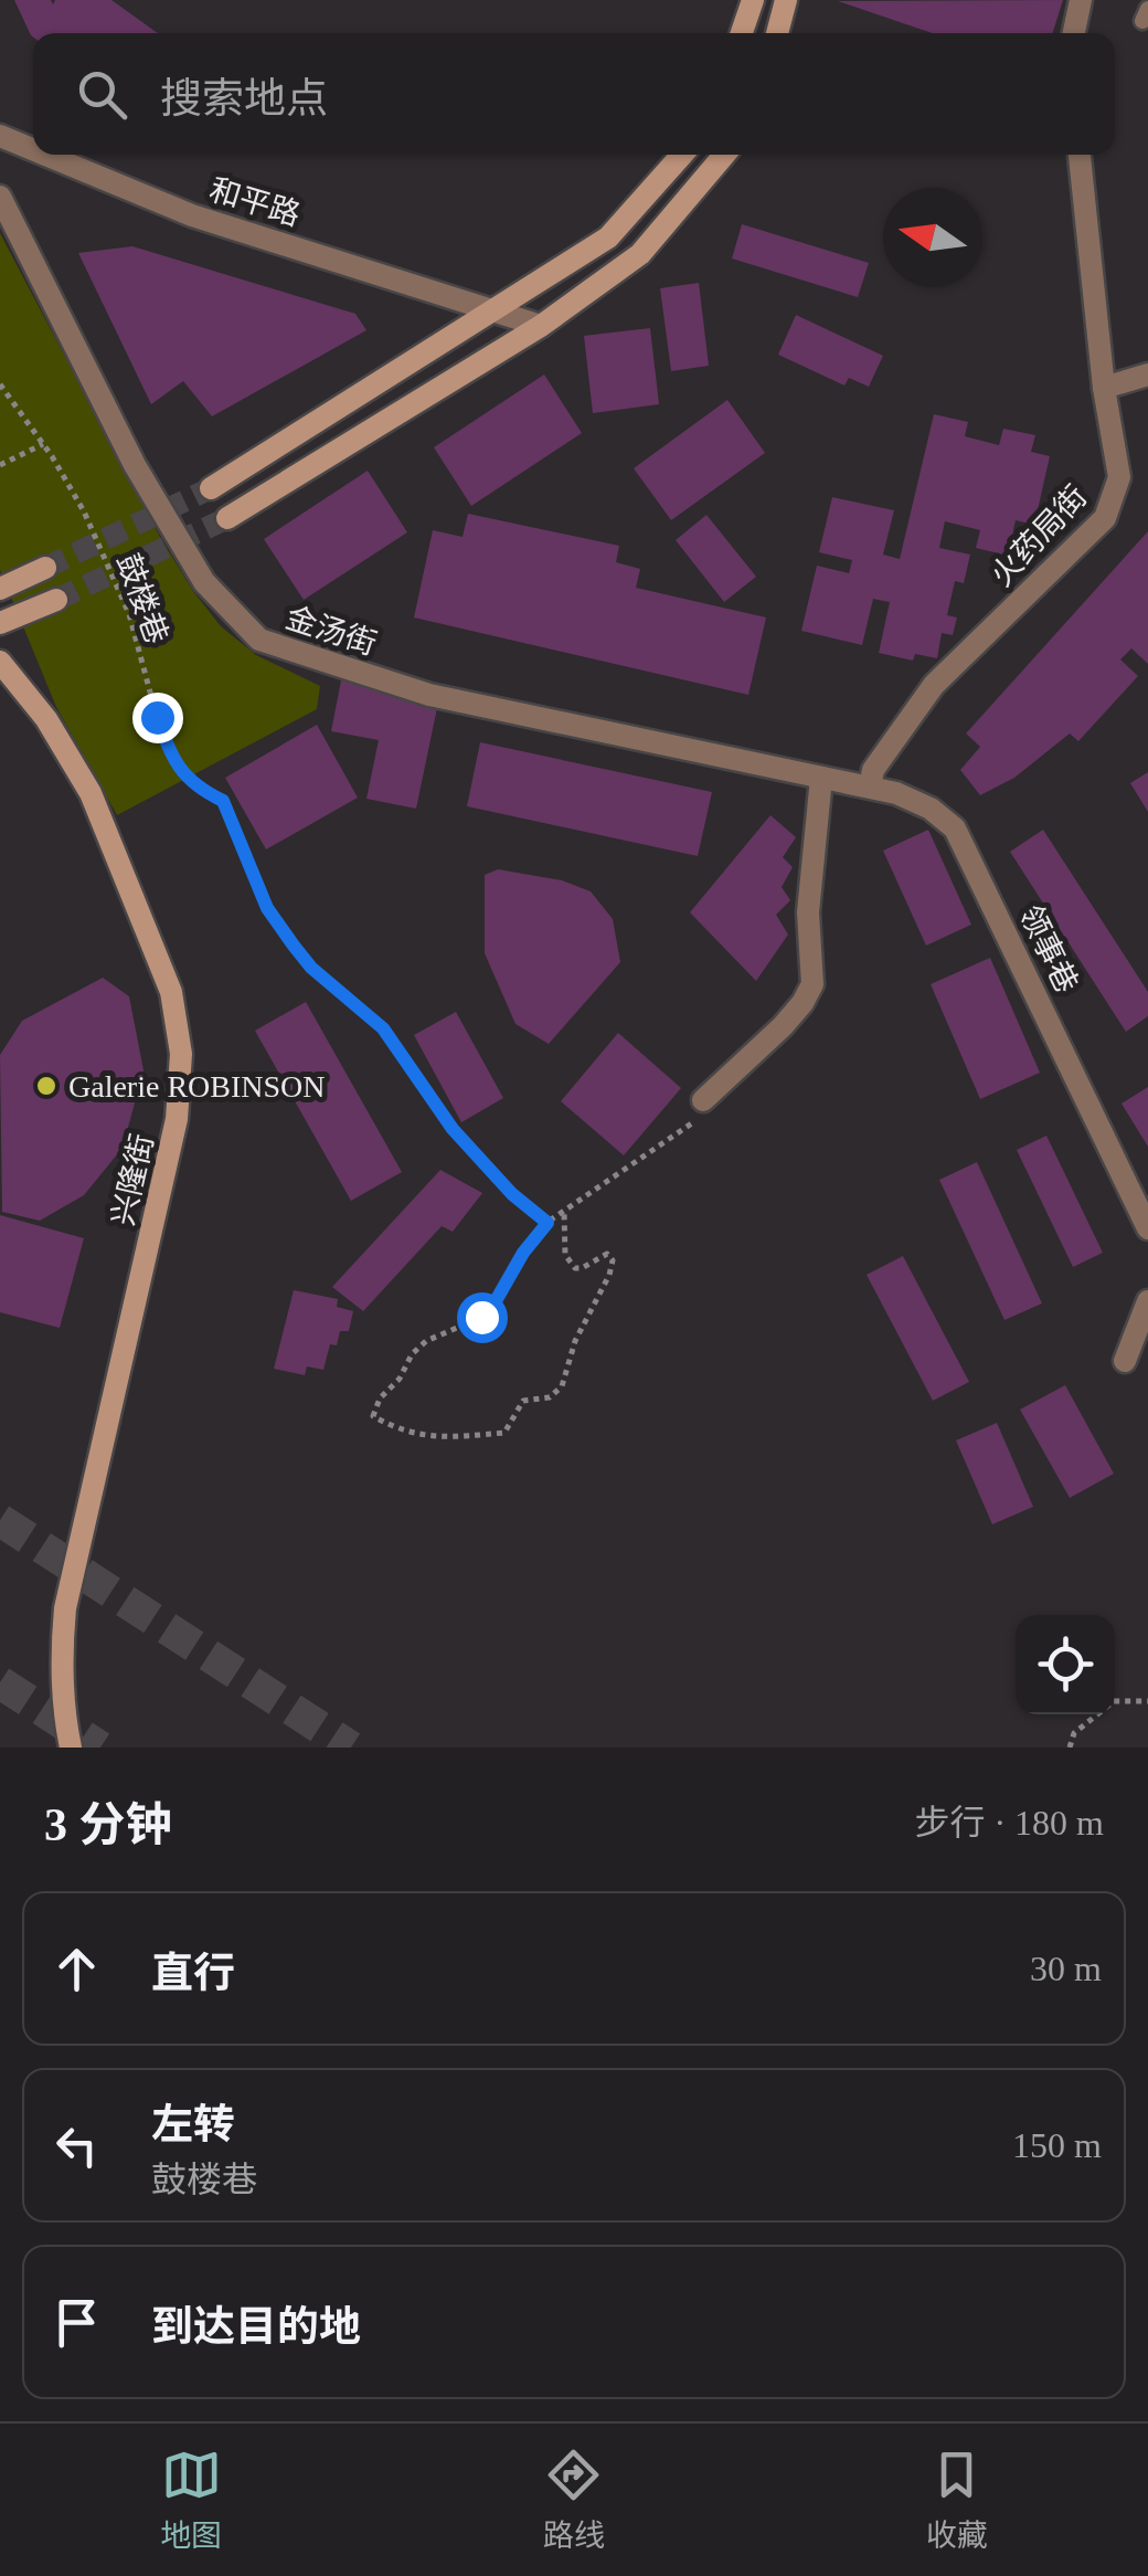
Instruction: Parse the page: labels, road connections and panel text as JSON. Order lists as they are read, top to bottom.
{
  "streets": {
    "main road": ["兴隆街"],
    "street": [
      "和平路",
      "火药局街",
      "金汤街",
      "领事巷"
    ],
    "path": ["鼓楼巷"]
  },
  "crossings": [
    ["火药局街", "领事巷"],
    ["金汤街", "领事巷"]
  ],
  "places": ["Galerie ROBINSON"],
  "north": "left",
  "page": {
    "search": "搜索地点",
    "heading": ["3 分钟", "步行 · 180 m"],
    "list": [
      ["直行", "30 m"],
      ["左转", "鼓楼巷", "150 m"],
      "到达目的地"
    ],
    "nav": ["地图", "路线", "收藏"]
  }
}
